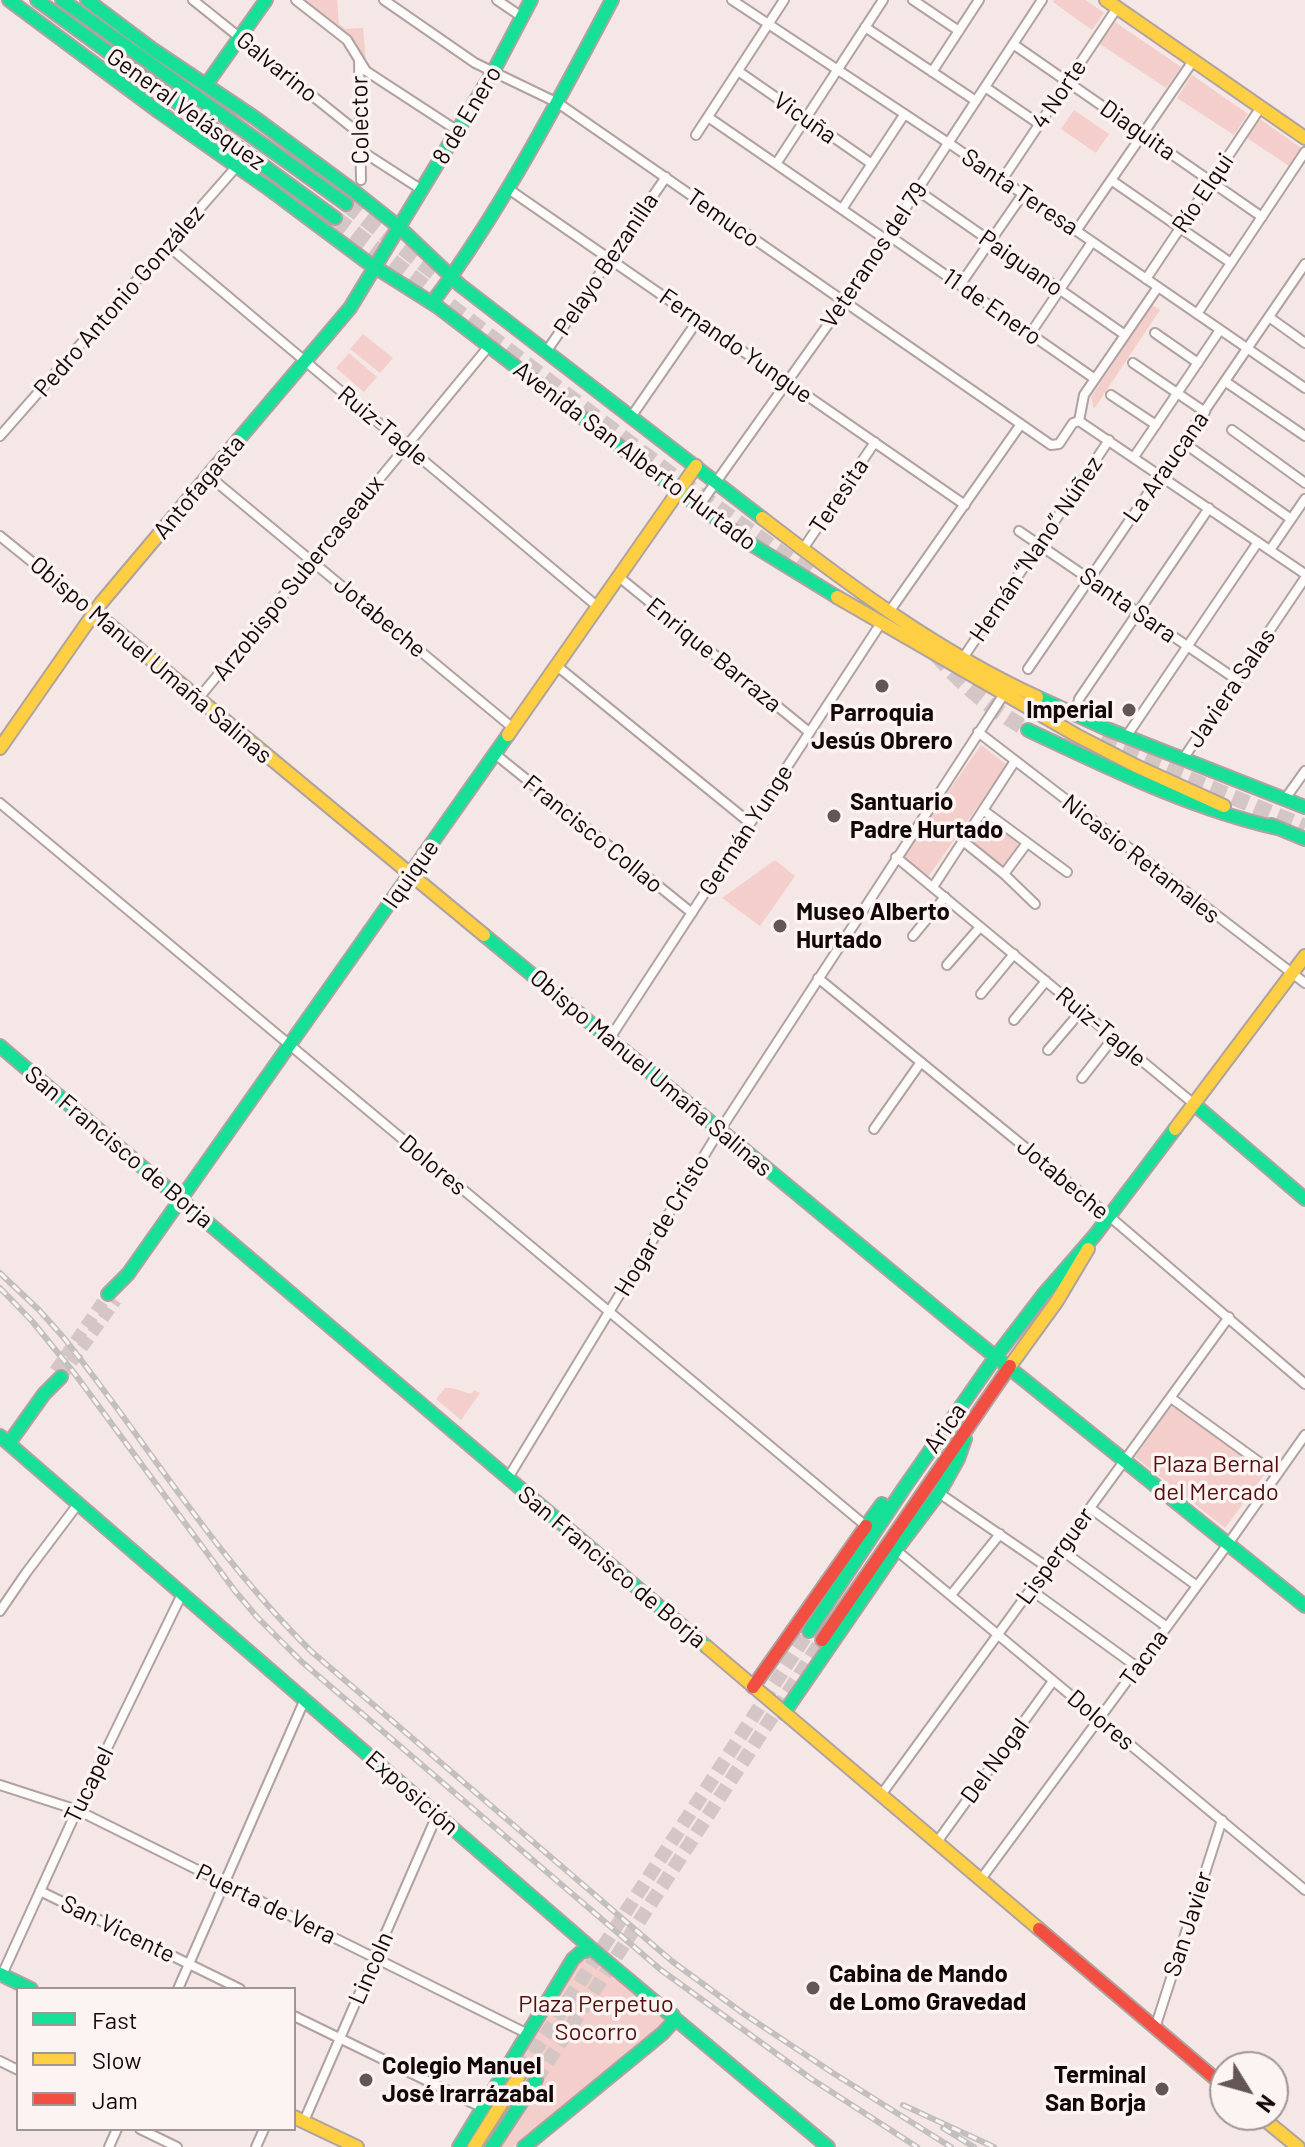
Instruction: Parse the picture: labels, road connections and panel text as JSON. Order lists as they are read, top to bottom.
{
  "streets": {
    "main road": [
      "General Velásquez",
      "8 de Enero",
      "Ruiz-Tagle",
      "Avenida San Alberto Hurtado",
      "Antofagasta",
      "Obispo Manuel Umaña Salinas",
      "Iquique",
      "San Francisco de Borja",
      "Arica",
      "Exposición"
    ],
    "street": [
      "Galvarino",
      "4 Norte",
      "Vicuña",
      "Colector",
      "Diaguita",
      "Santa Teresa",
      "Río Elqui",
      "Temuco",
      "Veteranos del 79",
      "Paiguano",
      "Pelayo Bezanilla",
      "Pedro Antonio González",
      "11 de Enero",
      "Fernando Yungue",
      "La Araucana",
      "Teresita",
      "Hernán “Nano” Núñez",
      "Arzobispo Subercaseaux",
      "Santa Sara",
      "Jotabeche",
      "Enrique Barraza",
      "Javiera Salas",
      "Germán Yunge",
      "Francisco Collao",
      "Nicasio Retamales",
      "Dolores",
      "Hogar de Cristo",
      "Lisperguer",
      "Tacna",
      "Del Nogal",
      "Tucapel",
      "Puerta de Vera",
      "San Javier",
      "San Vicente",
      "Lincoln"
    ]
  },
  "crossings": [
    ["Galvarino", "Colector"],
    ["4 Norte", "Diaguita"],
    ["4 Norte", "Santa Teresa"],
    ["8 de Enero", "Temuco"],
    ["8 de Enero", "Avenida San Alberto Hurtado"],
    ["8 de Enero", "Antofagasta"],
    ["Diaguita", "Río Elqui"],
    ["Diaguita", "Veteranos del 79"],
    ["Santa Teresa", "Río Elqui"],
    ["Santa Teresa", "Veteranos del 79"],
    ["Santa Teresa", "La Araucana"],
    ["Temuco", "Veteranos del 79"],
    ["Temuco", "Pelayo Bezanilla"],
    ["Temuco", "Germán Yunge"],
    ["Veteranos del 79", "Paiguano"],
    ["Veteranos del 79", "11 de Enero"],
    ["Veteranos del 79", "Fernando Yungue"],
    ["Veteranos del 79", "Avenida San Alberto Hurtado"],
    ["Pelayo Bezanilla", "Fernando Yungue"],
    ["Pelayo Bezanilla", "Avenida San Alberto Hurtado"],
    ["Pedro Antonio González", "Ruiz-Tagle"],
    ["Pedro Antonio González", "Avenida San Alberto Hurtado"],
    ["Fernando Yungue", "Teresita"],
    ["Fernando Yungue", "Germán Yunge"],
    ["Ruiz-Tagle", "Antofagasta"],
    ["Ruiz-Tagle", "Arzobispo Subercaseaux"],
    ["Ruiz-Tagle", "Iquique"],
    ["Ruiz-Tagle", "Hogar de Cristo"],
    ["Ruiz-Tagle", "Arica"],
    ["Avenida San Alberto Hurtado", "Antofagasta"],
    ["Avenida San Alberto Hurtado", "Teresita"],
    ["Avenida San Alberto Hurtado", "Hernán “Nano” Núñez"],
    ["Avenida San Alberto Hurtado", "Arzobispo Subercaseaux"],
    ["Avenida San Alberto Hurtado", "Javiera Salas"],
    ["Avenida San Alberto Hurtado", "Germán Yunge"],
    ["Avenida San Alberto Hurtado", "Iquique"],
    ["Avenida San Alberto Hurtado", "Hogar de Cristo"],
    ["La Araucana", "Santa Sara"],
    ["Antofagasta", "Jotabeche"],
    ["Antofagasta", "Obispo Manuel Umaña Salinas"],
    ["Hernán “Nano” Núñez", "Santa Sara"],
    ["Arzobispo Subercaseaux", "Jotabeche"],
    ["Arzobispo Subercaseaux", "Obispo Manuel Umaña Salinas"],
    ["Santa Sara", "Javiera Salas"],
    ["Jotabeche", "Iquique"],
    ["Jotabeche", "Hogar de Cristo"],
    ["Jotabeche", "Arica"],
    ["Jotabeche", "Lisperguer"],
    ["Enrique Barraza", "Germán Yunge"],
    ["Enrique Barraza", "Iquique"],
    ["Obispo Manuel Umaña Salinas", "Germán Yunge"],
    ["Obispo Manuel Umaña Salinas", "Iquique"],
    ["Obispo Manuel Umaña Salinas", "Hogar de Cristo"],
    ["Obispo Manuel Umaña Salinas", "Arica"],
    ["Obispo Manuel Umaña Salinas", "Lisperguer"],
    ["Obispo Manuel Umaña Salinas", "Tacna"],
    ["Germán Yunge", "Francisco Collao"],
    ["Francisco Collao", "Iquique"],
    ["Nicasio Retamales", "Hogar de Cristo"],
    ["Nicasio Retamales", "Arica"],
    ["Iquique", "San Francisco de Borja"],
    ["Iquique", "Dolores"],
    ["San Francisco de Borja", "Hogar de Cristo"],
    ["San Francisco de Borja", "Arica"],
    ["San Francisco de Borja", "Lisperguer"],
    ["San Francisco de Borja", "Tacna"],
    ["San Francisco de Borja", "Del Nogal"],
    ["San Francisco de Borja", "San Javier"],
    ["Dolores", "Hogar de Cristo"],
    ["Dolores", "Arica"],
    ["Dolores", "Lisperguer"],
    ["Dolores", "Tacna"],
    ["Dolores", "Del Nogal"],
    ["Dolores", "San Javier"],
    ["Tucapel", "Exposición"],
    ["Tucapel", "Puerta de Vera"],
    ["Tucapel", "San Vicente"],
    ["Exposición", "Lincoln"],
    ["Puerta de Vera", "Lincoln"]
  ],
  "parks": ["Plaza Bernal del Mercado", "Plaza Perpetuo Socorro"],
  "places": [
    "Parroquia Jesús Obrero",
    "Imperial",
    "Santuario Padre Hurtado",
    "Museo Alberto Hurtado",
    "Cabina de Mando de Lomo Gravedad",
    "Colegio Manuel José Irarrázabal",
    "Terminal San Borja"
  ],
  "legend": ["Fast", "Slow", "Jam"],
  "north": "bottom right"
}
